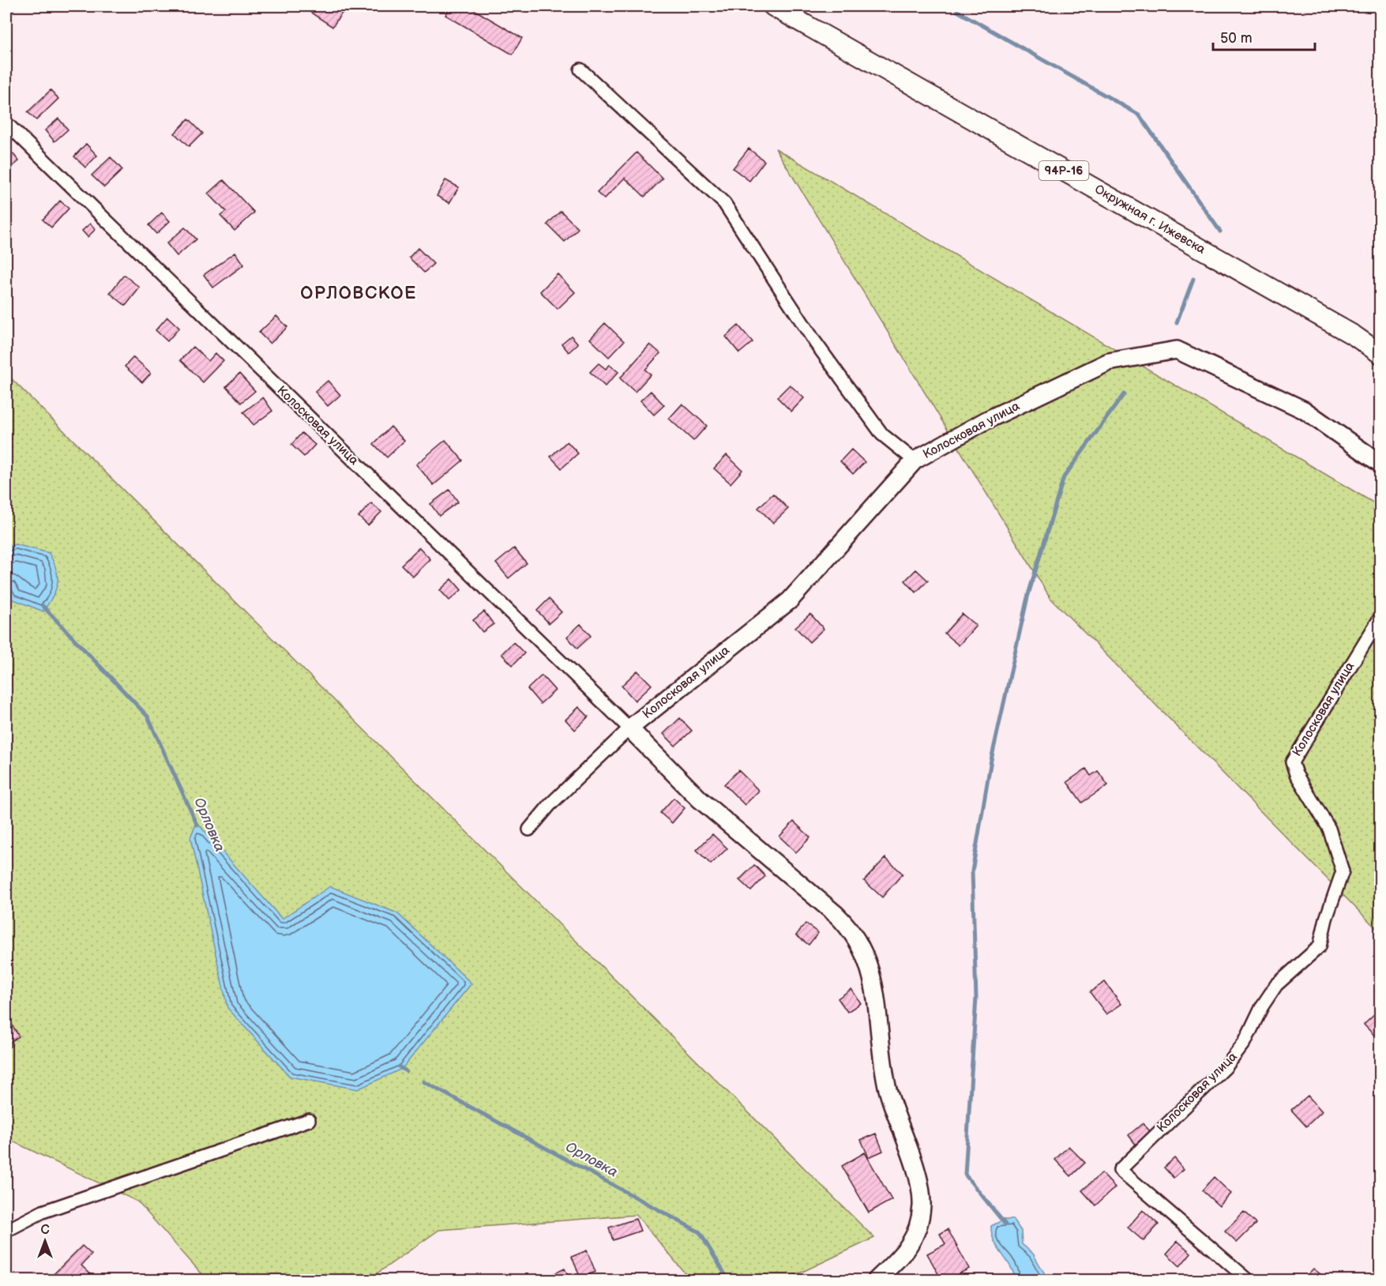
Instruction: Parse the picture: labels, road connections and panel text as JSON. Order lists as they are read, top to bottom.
{
  "streets": {
    "main road": ["94Р-16", "Окружная г. Ижевска"],
    "street": ["Колосковая улица"]
  },
  "districts": ["ОРЛОВСКОЕ"],
  "water": ["Орловка"],
  "scale_bar": "50 m",
  "north": "top"
}
